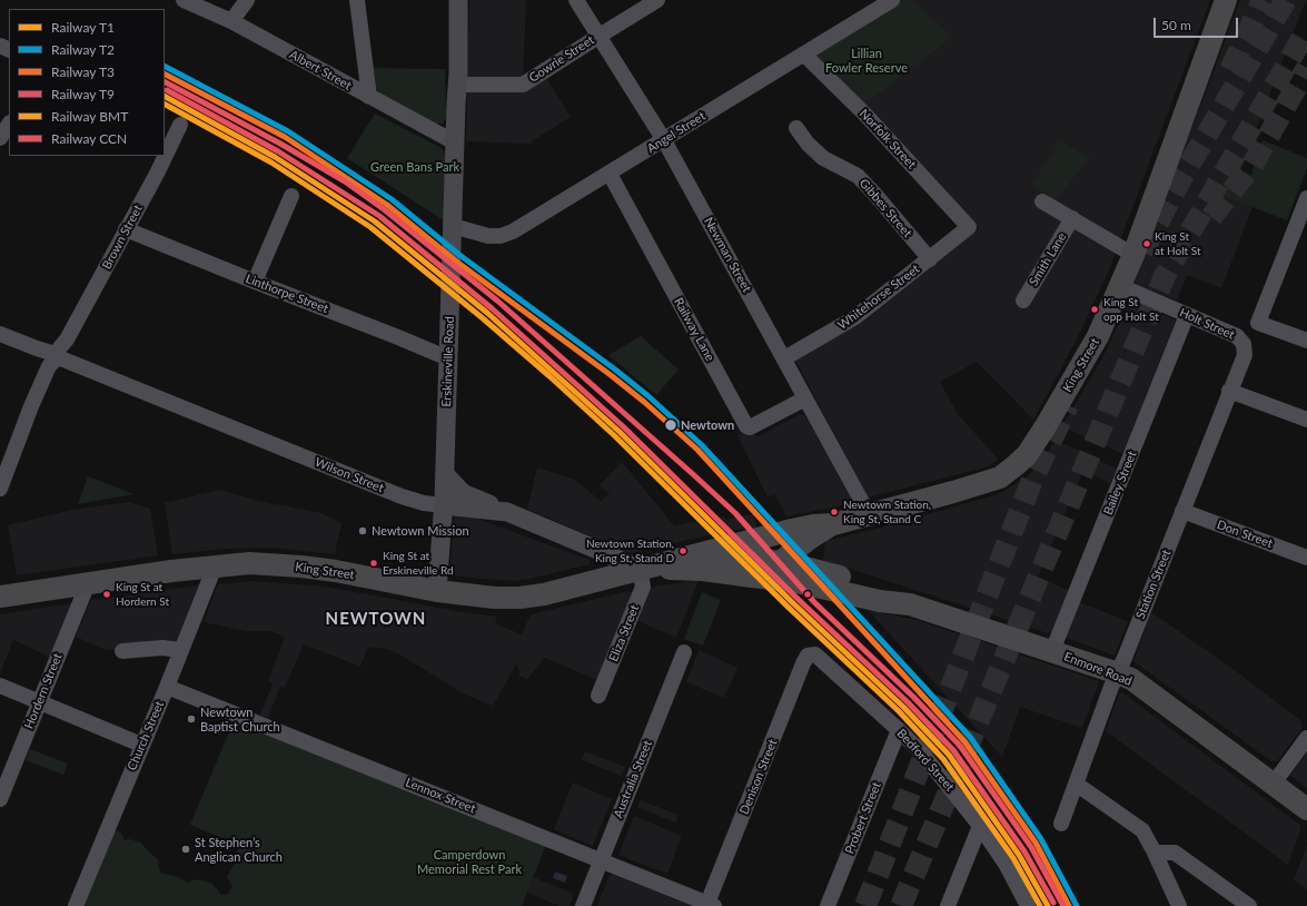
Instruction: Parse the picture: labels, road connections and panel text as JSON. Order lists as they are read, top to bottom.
{
  "streets": {
    "highway": ["King Street", "Enmore Road"],
    "main road": ["Erskineville Road", "Wilson Street"],
    "street": [
      "Gowrie Street",
      "Albert Street",
      "Angel Street",
      "Norfolk Street",
      "Gibbes Street",
      "Brown Street",
      "Newman Street",
      "Smith Lane",
      "Linthorpe Street",
      "Whitehorse Street",
      "Holt Street",
      "Railway Lane",
      "Bailey Street",
      "Don Street",
      "Station Street",
      "Eliza Street",
      "Hordern Street",
      "Church Street",
      "Bedford Street",
      "Denison Street",
      "Australia Street",
      "Lennox Street",
      "Probert Street"
    ]
  },
  "crossings": [
    ["Gowrie Street", "Newman Street"],
    ["Gowrie Street", "Erskineville Road"],
    ["Albert Street", "Erskineville Road"],
    ["Angel Street", "Norfolk Street"],
    ["Angel Street", "Newman Street"],
    ["Angel Street", "Railway Lane"],
    ["Angel Street", "Erskineville Road"],
    ["Norfolk Street", "Whitehorse Street"],
    ["Gibbes Street", "Whitehorse Street"],
    ["Brown Street", "Linthorpe Street"],
    ["Brown Street", "Wilson Street"],
    ["Newman Street", "Whitehorse Street"],
    ["Newman Street", "Railway Lane"],
    ["Newman Street", "King Street"],
    ["Linthorpe Street", "Erskineville Road"],
    ["Holt Street", "King Street"],
    ["Holt Street", "Bailey Street"],
    ["Holt Street", "Station Street"],
    ["Erskineville Road", "King Street"],
    ["Erskineville Road", "Wilson Street"],
    ["King Street", "Wilson Street"],
    ["King Street", "Eliza Street"],
    ["King Street", "Enmore Road"],
    ["King Street", "Hordern Street"],
    ["King Street", "Church Street"],
    ["Wilson Street", "Eliza Street"],
    ["Bailey Street", "Enmore Road"],
    ["Don Street", "Station Street"],
    ["Station Street", "Enmore Road"],
    ["Church Street", "Lennox Street"],
    ["Bedford Street", "Denison Street"],
    ["Bedford Street", "Probert Street"],
    ["Denison Street", "Lennox Street"],
    ["Australia Street", "Lennox Street"]
  ],
  "districts": ["NEWTOWN"],
  "parks": ["Lillian Fowler Reserve", "Green Bans Park", "Camperdown Memorial Rest Park"],
  "places": [
    "King St at Holt St",
    "King St opp Holt St",
    "Newtown",
    "Newtown Station, King St, Stand C",
    "Newtown Mission",
    "Newtown Station, King St, Stand D",
    "King St at Erskineville Rd",
    "King St at Hordern St",
    "Newtown Baptist Church",
    "St Stephen’s Anglican Church"
  ],
  "lines": [
    "rail line T2",
    "rail line T3",
    "rail line T9",
    "rail line CCN",
    "rail line T1",
    "rail line BMT"
  ],
  "legend": [
    "Railway T1",
    "Railway T2",
    "Railway T3",
    "Railway T9",
    "Railway BMT",
    "Railway CCN"
  ],
  "scale_bar": "50 m"
}
